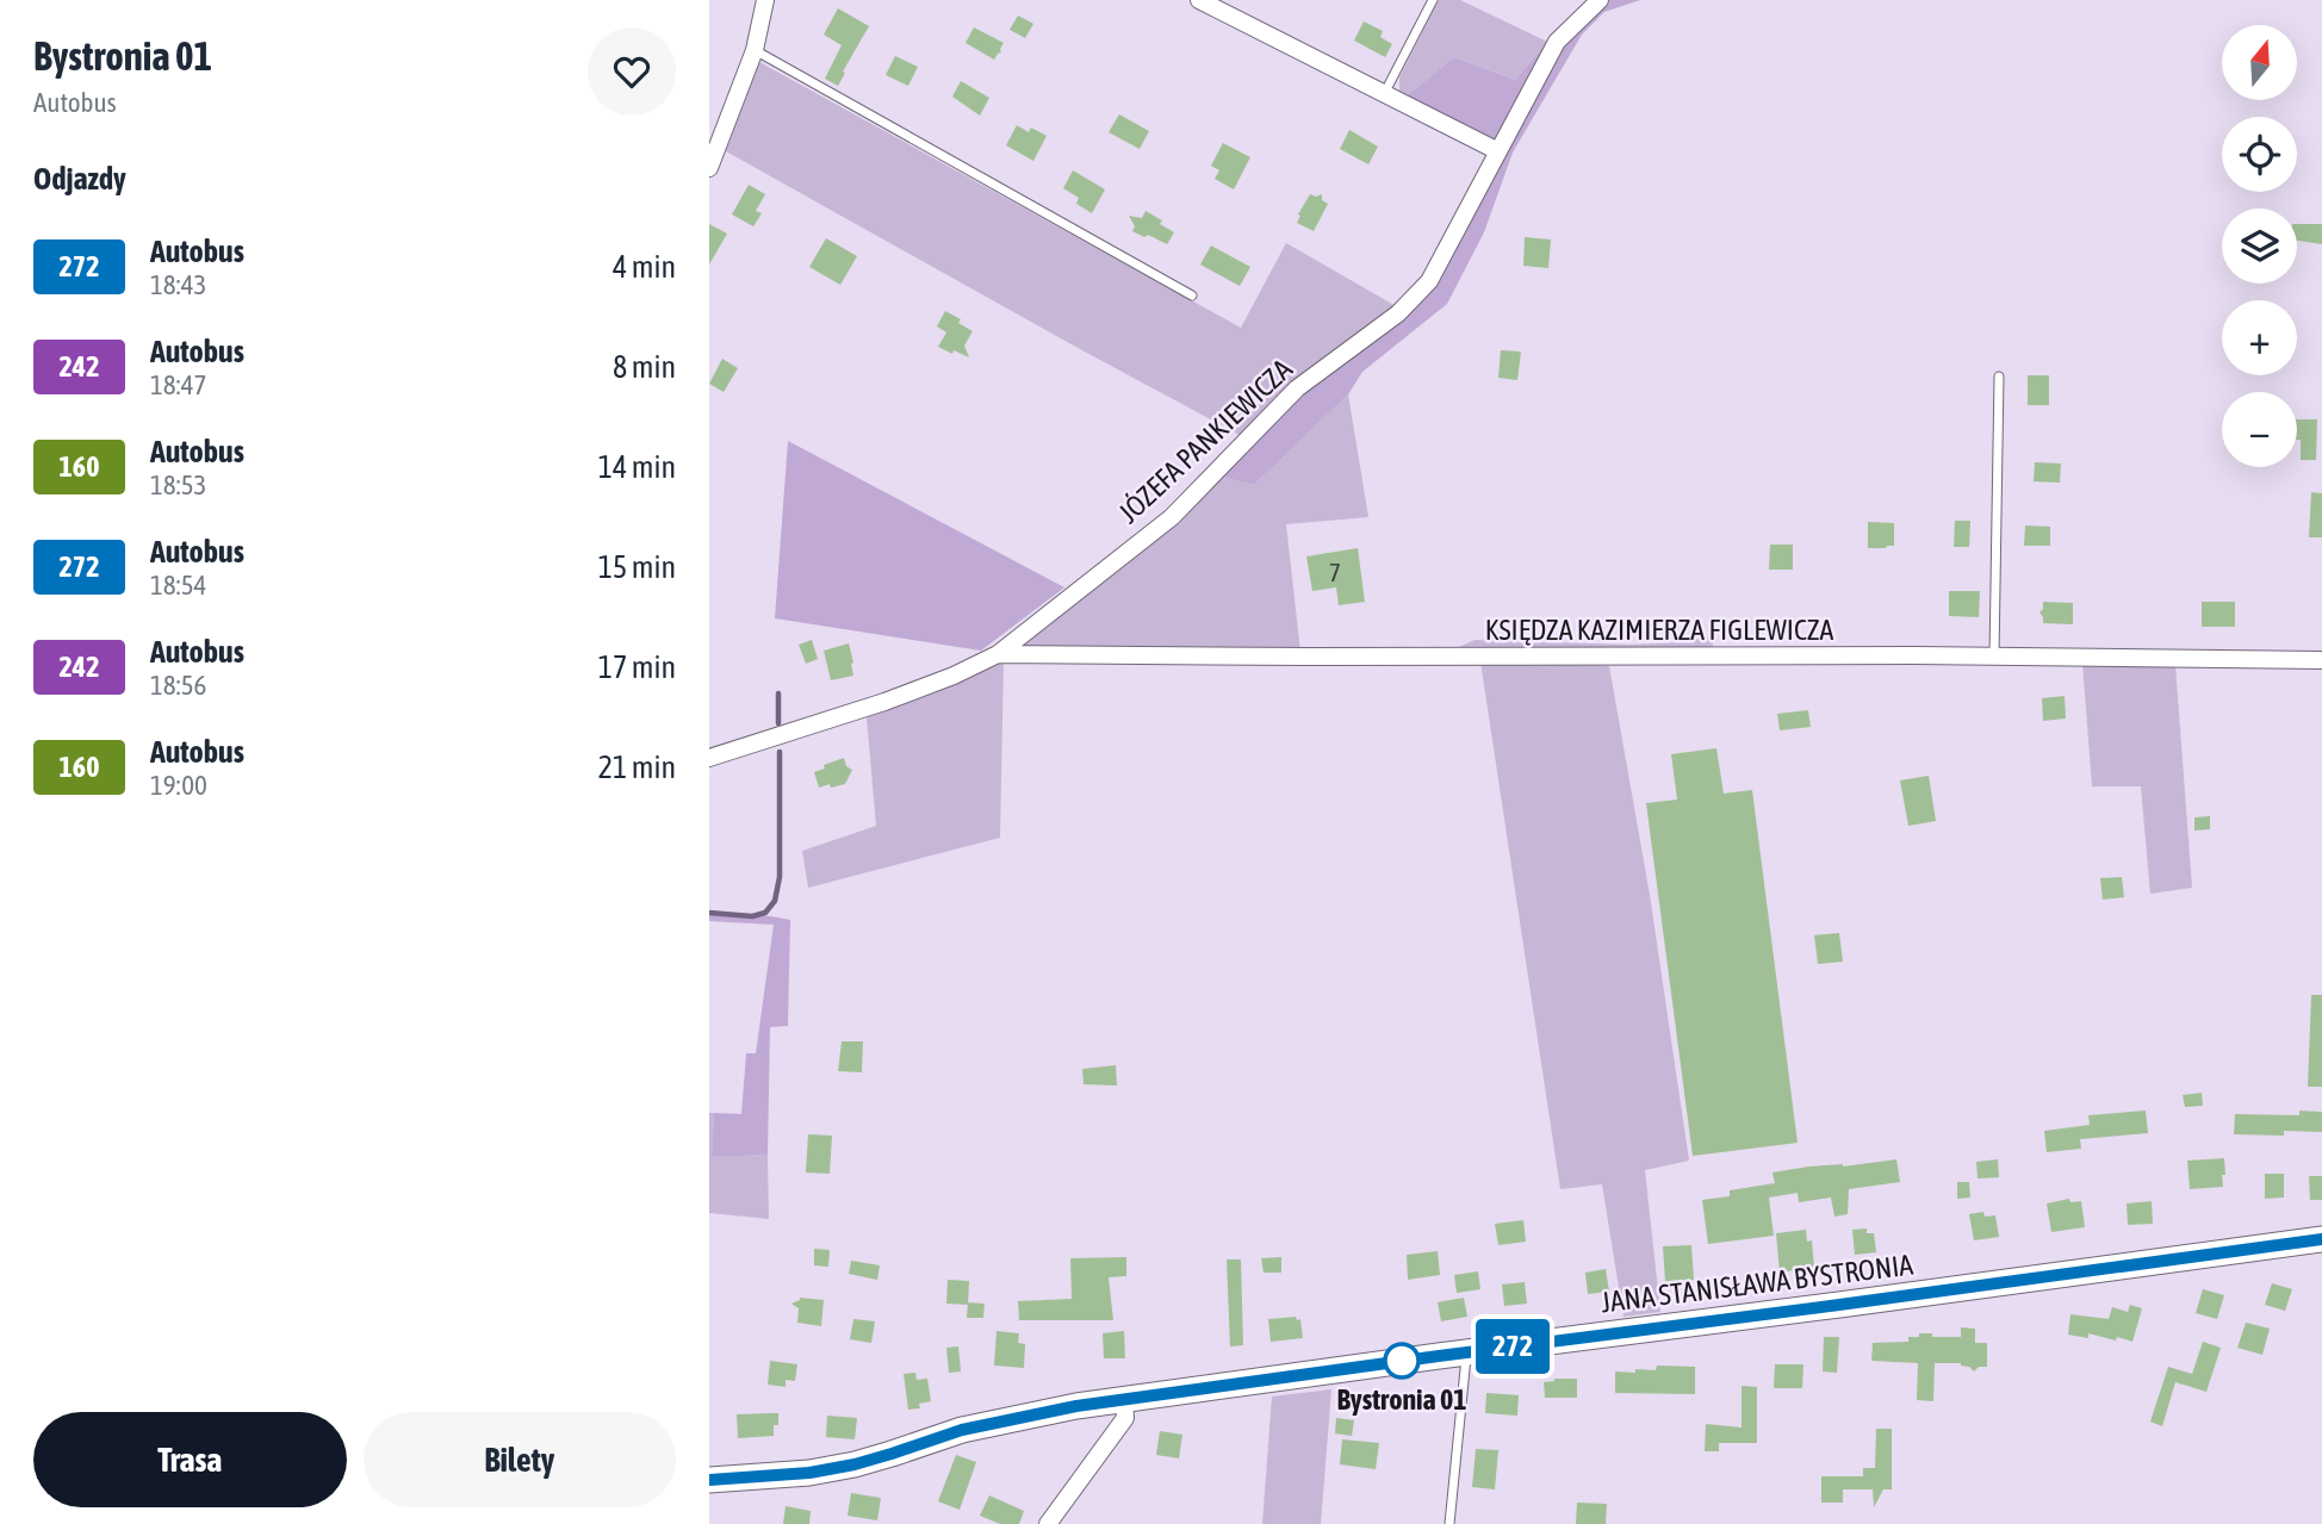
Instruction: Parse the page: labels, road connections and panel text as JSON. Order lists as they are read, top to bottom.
{
  "streets": {
    "street": ["JÓZEFA PANKIEWICZA", "KSIĘDZA KAZIMIERZA FIGLEWICZA", "JANA STANISŁAWA BYSTRONIA"]
  },
  "crossings": [
    ["JÓZEFA PANKIEWICZA", "KSIĘDZA KAZIMIERZA FIGLEWICZA"]
  ],
  "places": ["Bystronia 01"],
  "lines": ["bus line 272"],
  "house_numbers": ["7"],
  "north": "top",
  "page": {
    "heading": [
      ["Bystronia 01", "Autobus"],
      "Odjazdy"
    ],
    "on_map": "272",
    "map_buttons": ["+", "−"],
    "list": [
      {
        "mark": "272",
        "name": "Autobus",
        "note": "18:43",
        "value": "4 min"
      },
      {
        "mark": "242",
        "name": "Autobus",
        "note": "18:47",
        "value": "8 min"
      },
      {
        "mark": "160",
        "name": "Autobus",
        "note": "18:53",
        "value": "14 min"
      },
      {
        "mark": "272",
        "name": "Autobus",
        "note": "18:54",
        "value": "15 min"
      },
      {
        "mark": "242",
        "name": "Autobus",
        "note": "18:56",
        "value": "17 min"
      },
      {
        "mark": "160",
        "name": "Autobus",
        "note": "19:00",
        "value": "21 min"
      }
    ],
    "buttons": ["Trasa", "Bilety"]
  }
}
